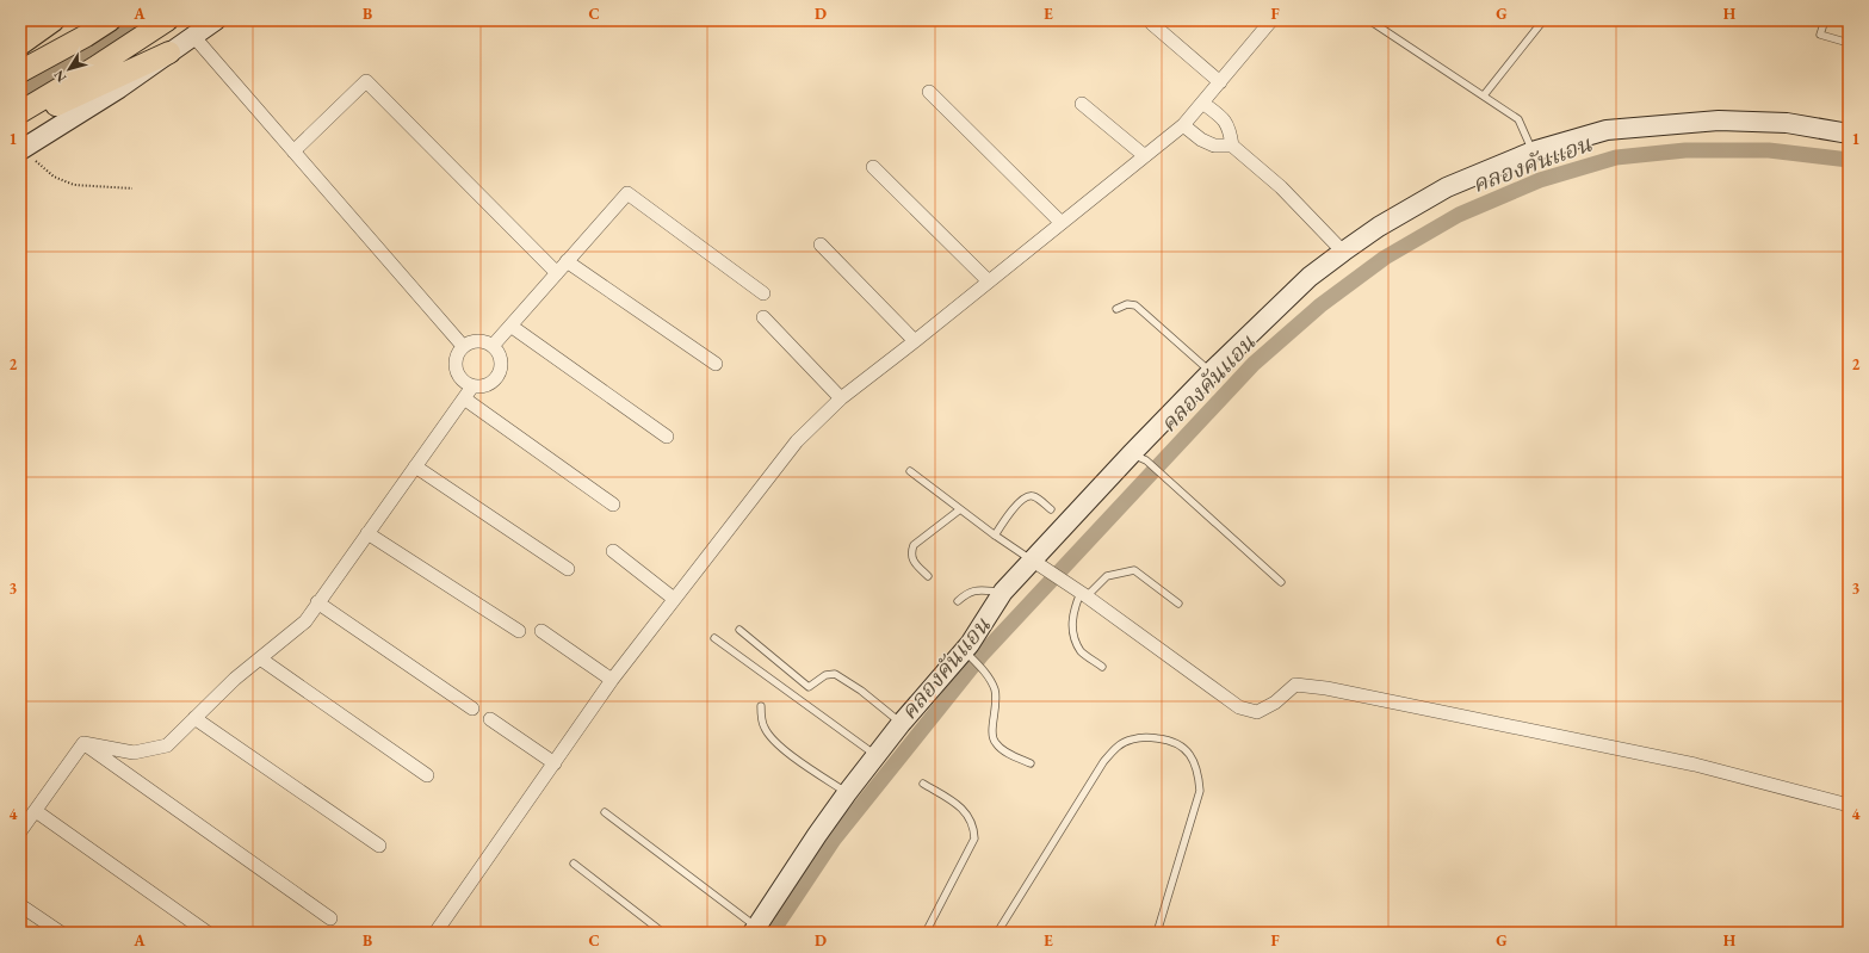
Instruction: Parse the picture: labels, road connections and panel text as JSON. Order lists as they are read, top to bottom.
{
  "water": ["คลองคันแอน"],
  "north": "bottom left",
  "grid": {
    "columns": [
      "A",
      "B",
      "C",
      "D",
      "E",
      "F",
      "G",
      "H"
    ],
    "rows": [
      "1",
      "2",
      "3",
      "4"
    ]
  }
}
